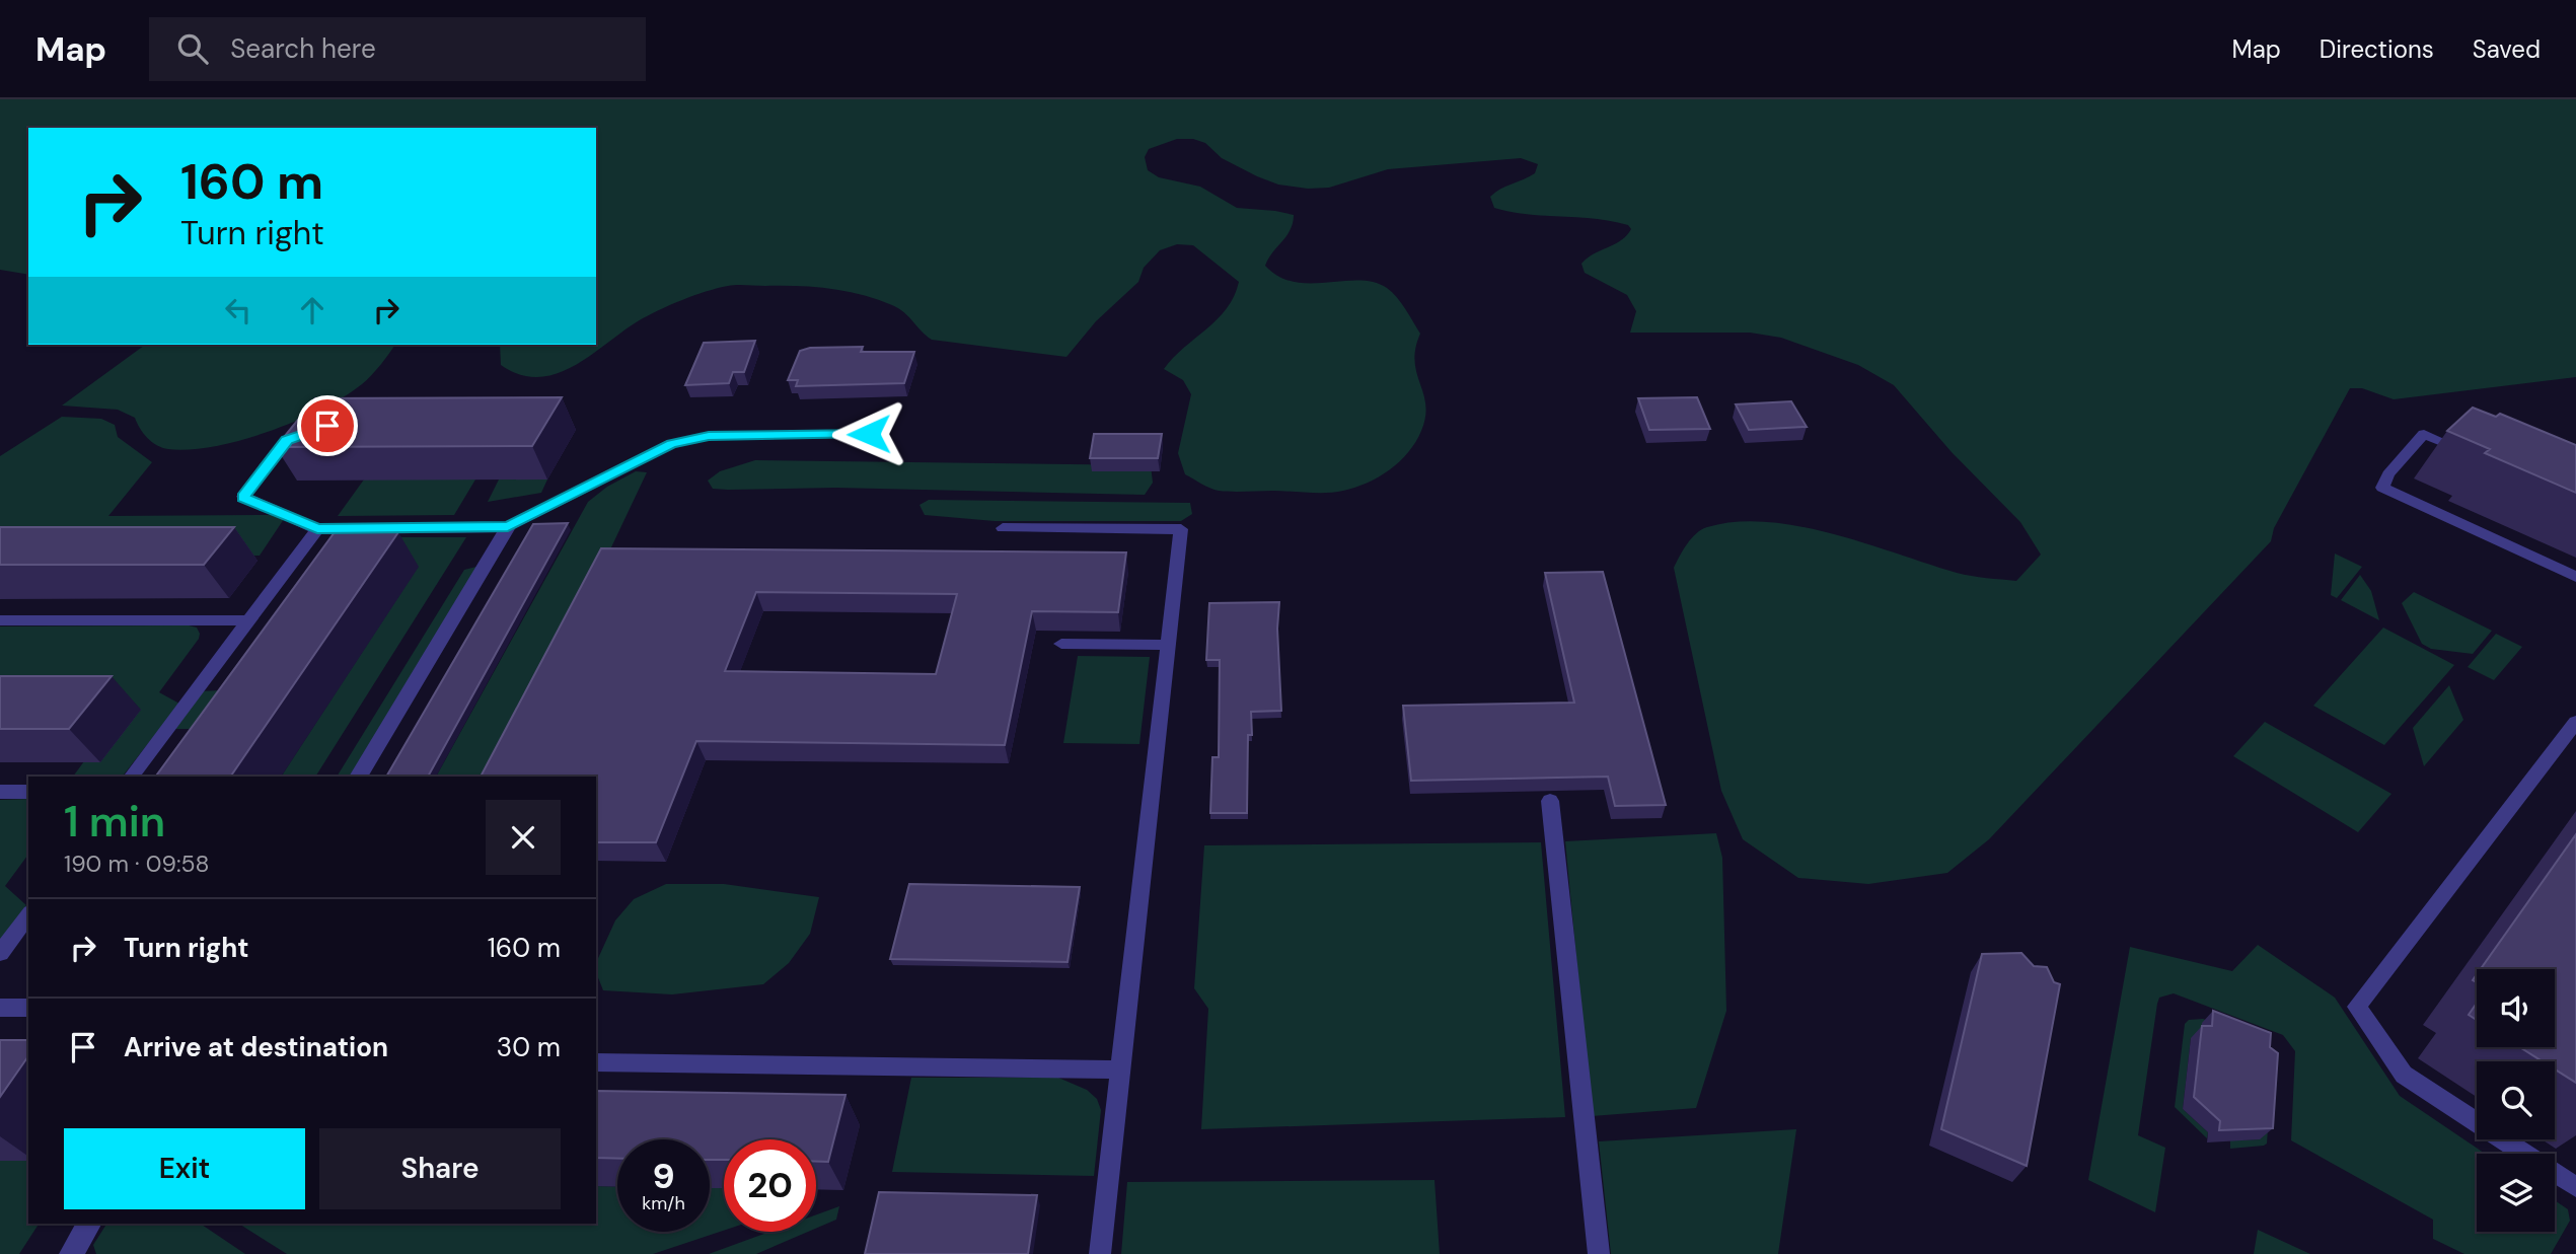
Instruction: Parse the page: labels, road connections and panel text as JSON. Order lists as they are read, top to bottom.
{
  "page": {
    "header": "Map",
    "search": "Search here",
    "nav": ["Map", "Directions", "Saved"],
    "turn": ["160 m", "Turn right"],
    "heading": ["1 min", "190 m · 09:58"],
    "list": [
      {
        "name": "Turn right",
        "value": "160 m"
      },
      {
        "name": "Arrive at destination",
        "value": "30 m"
      }
    ],
    "buttons": ["Exit", "Share"],
    "speed": "9 km/h",
    "limit": "20"
  }
}
